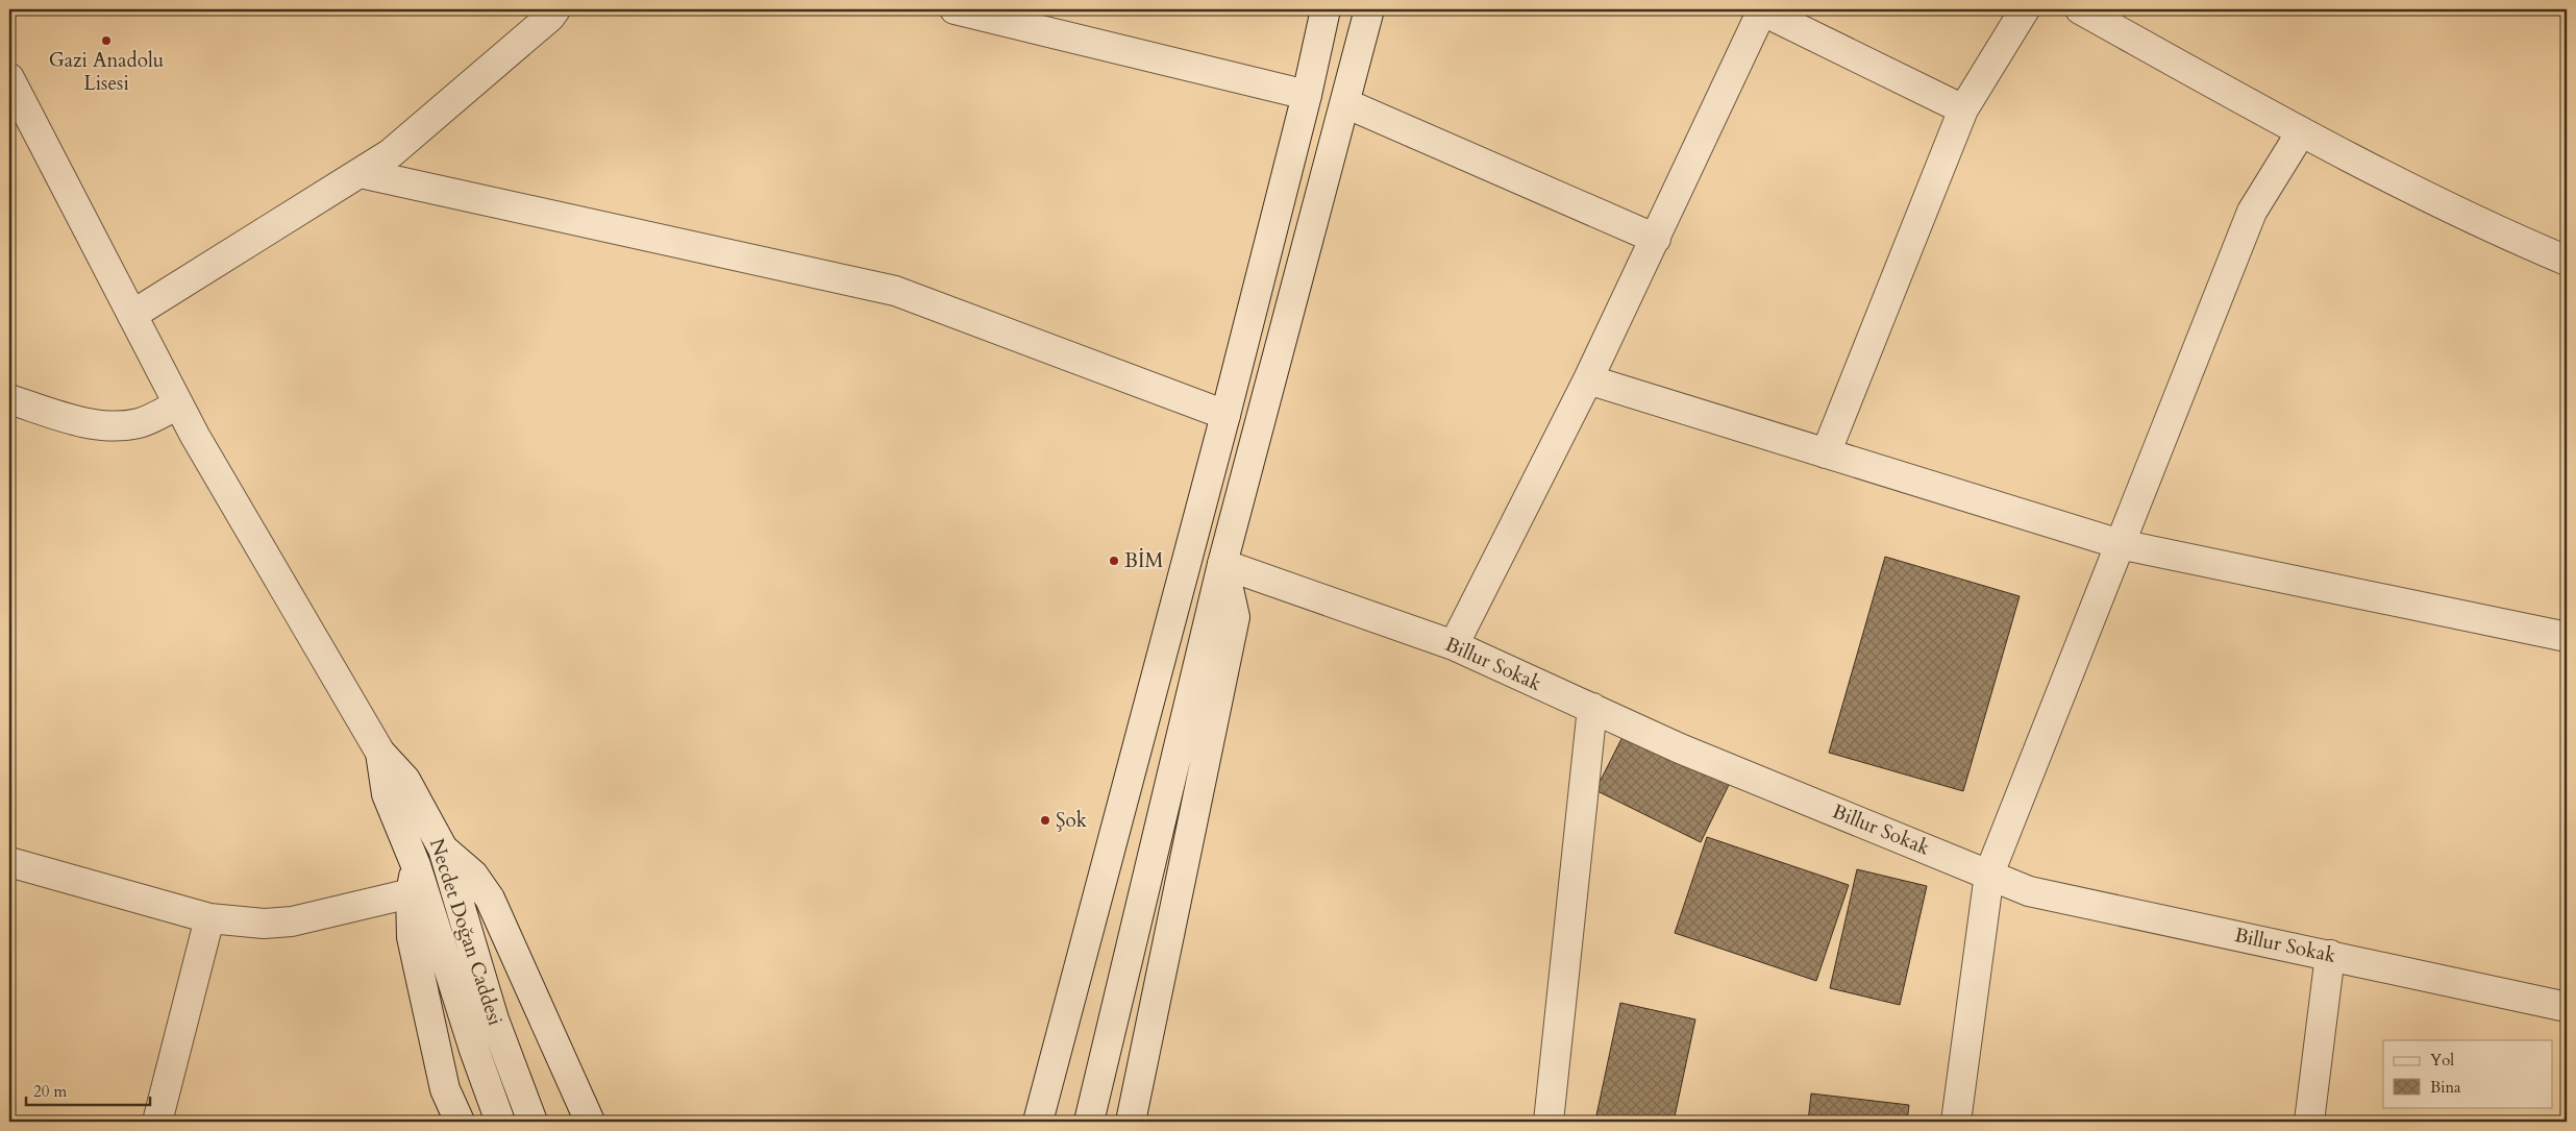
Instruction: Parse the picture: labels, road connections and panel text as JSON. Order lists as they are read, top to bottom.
{
  "streets": {
    "street": ["Billur Sokak", "Necdet Doğan Caddesi"]
  },
  "places": ["Gazi Anadolu Lisesi", "BİM", "Şok"],
  "legend": ["Yol", "Bina"],
  "scale_bar": "20 m"
}
